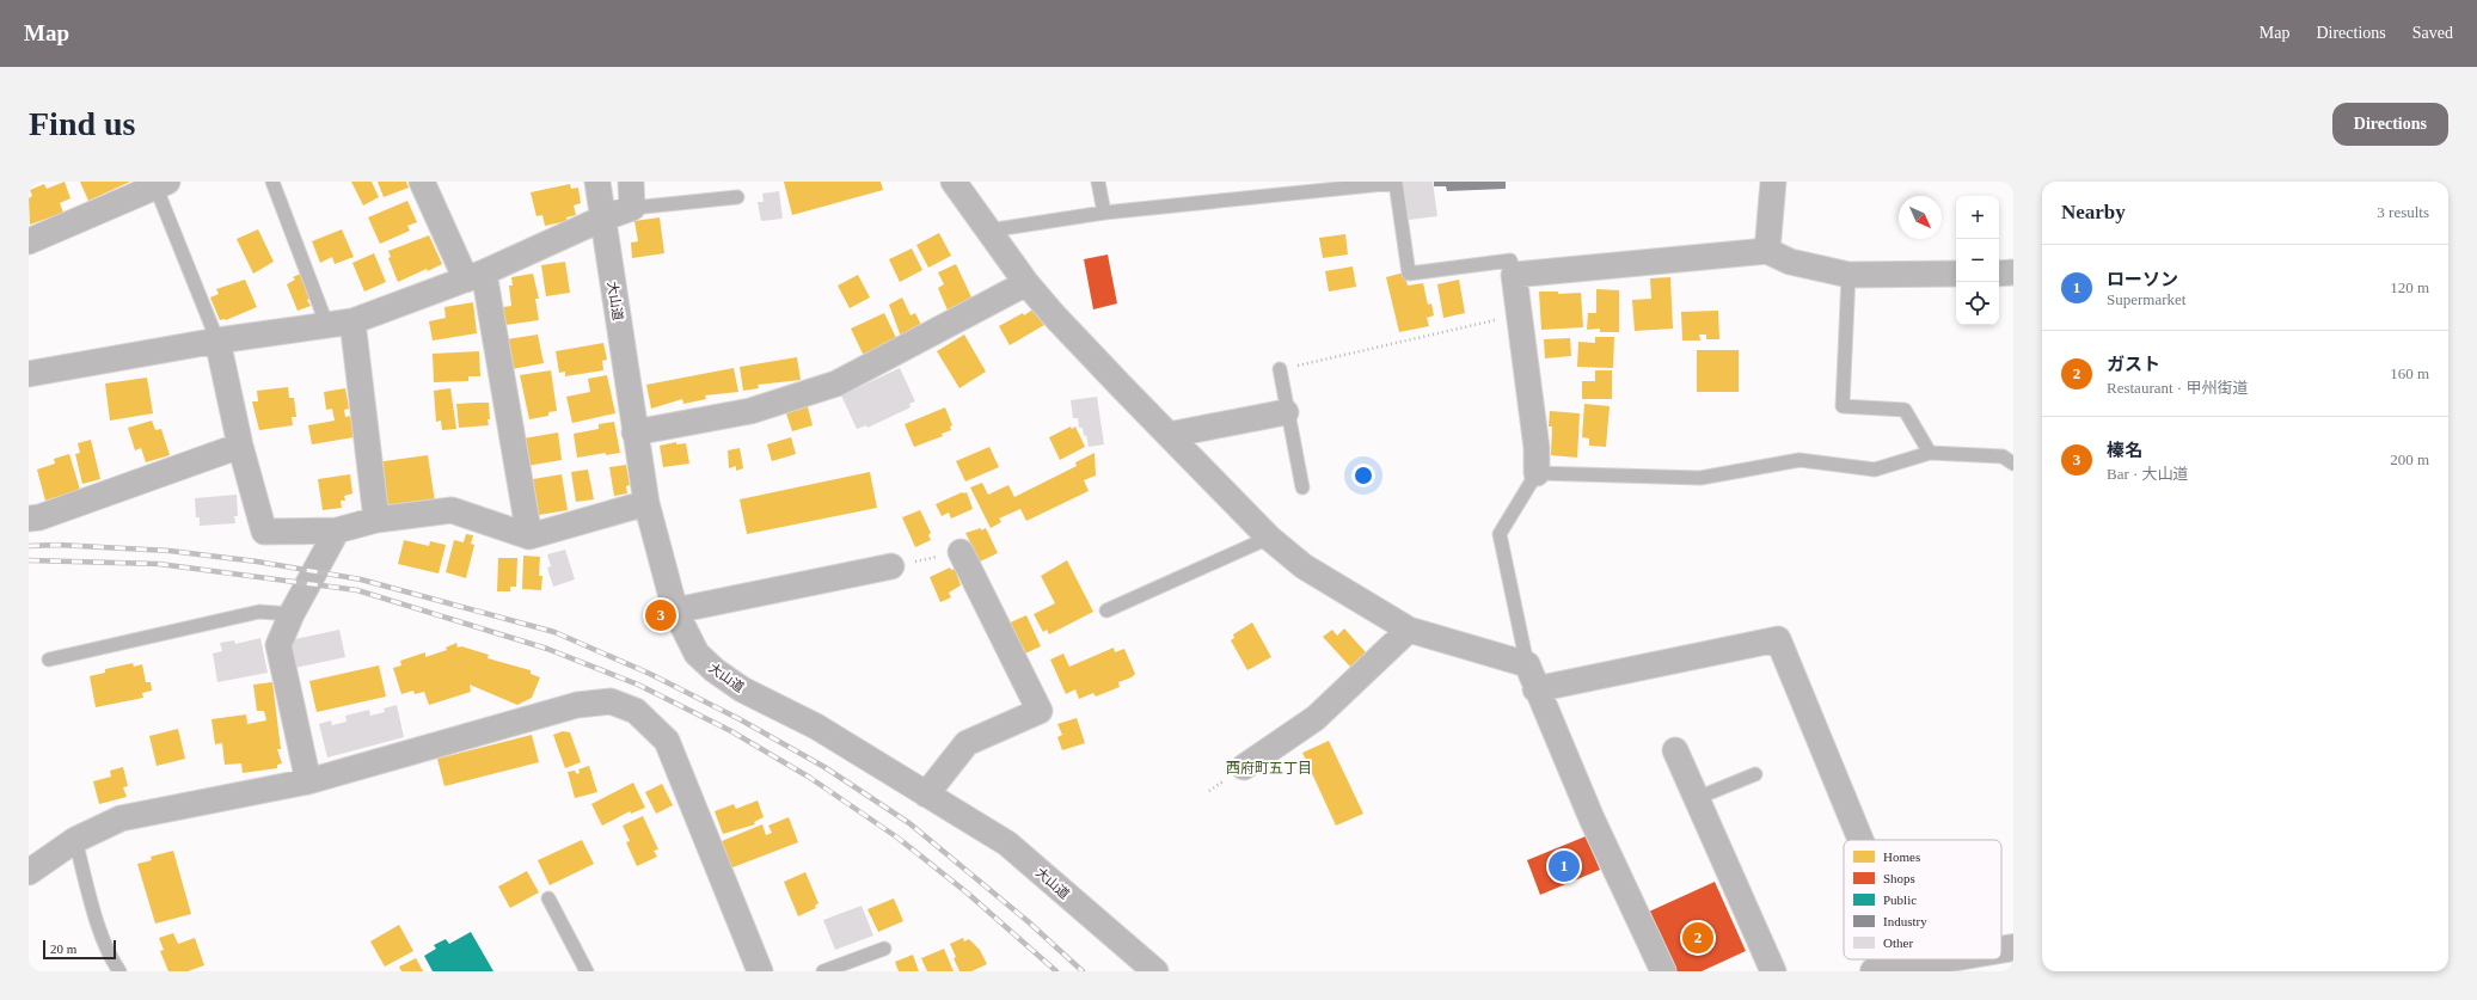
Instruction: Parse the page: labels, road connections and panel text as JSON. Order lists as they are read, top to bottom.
{
  "streets": {
    "street": ["大山道"]
  },
  "districts": ["西府町五丁目"],
  "legend": [
    "Homes",
    "Shops",
    "Public",
    "Industry",
    "Other"
  ],
  "scale_bar": "20 m",
  "north": "bottom right",
  "page": {
    "header": "Map",
    "nav": ["Map", "Directions", "Saved"],
    "buttons": "Directions",
    "title": "Find us",
    "heading": ["Nearby", "3 results"],
    "map_buttons": ["+", "−"],
    "list": [
      {
        "mark": "1",
        "name": "ローソン",
        "note": "Supermarket",
        "value": "120 m"
      },
      {
        "mark": "2",
        "name": "ガスト",
        "note": "Restaurant · 甲州街道",
        "value": "160 m"
      },
      {
        "mark": "3",
        "name": "榛名",
        "note": "Bar · 大山道",
        "value": "200 m"
      }
    ],
    "pins": ["3", "1", "2"],
    "scale": "20 m"
  }
}
